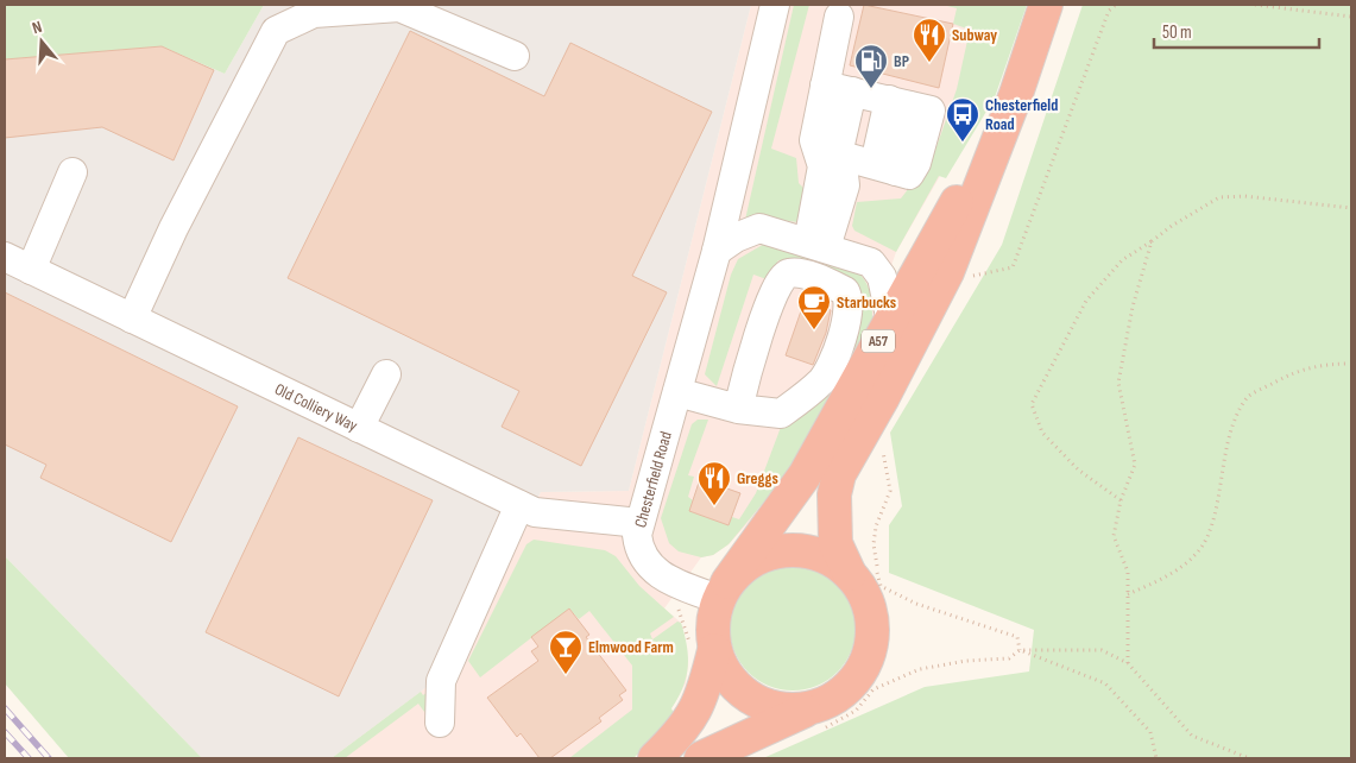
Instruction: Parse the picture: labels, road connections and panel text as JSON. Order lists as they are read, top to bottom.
{
  "streets": {
    "highway": ["A57"],
    "street": ["Old Colliery Way", "Chesterfield Road"]
  },
  "crossings": [
    ["A57", "Chesterfield Road"],
    ["Old Colliery Way", "Chesterfield Road"]
  ],
  "places": {
    "restaurant": ["Subway", "Greggs"],
    "fuel station": ["BP"],
    "bus stop": ["Chesterfield Road"],
    "cafe": ["Starbucks"],
    "bar": ["Elmwood Farm"]
  },
  "scale_bar": "50 m",
  "north": "top"
}
